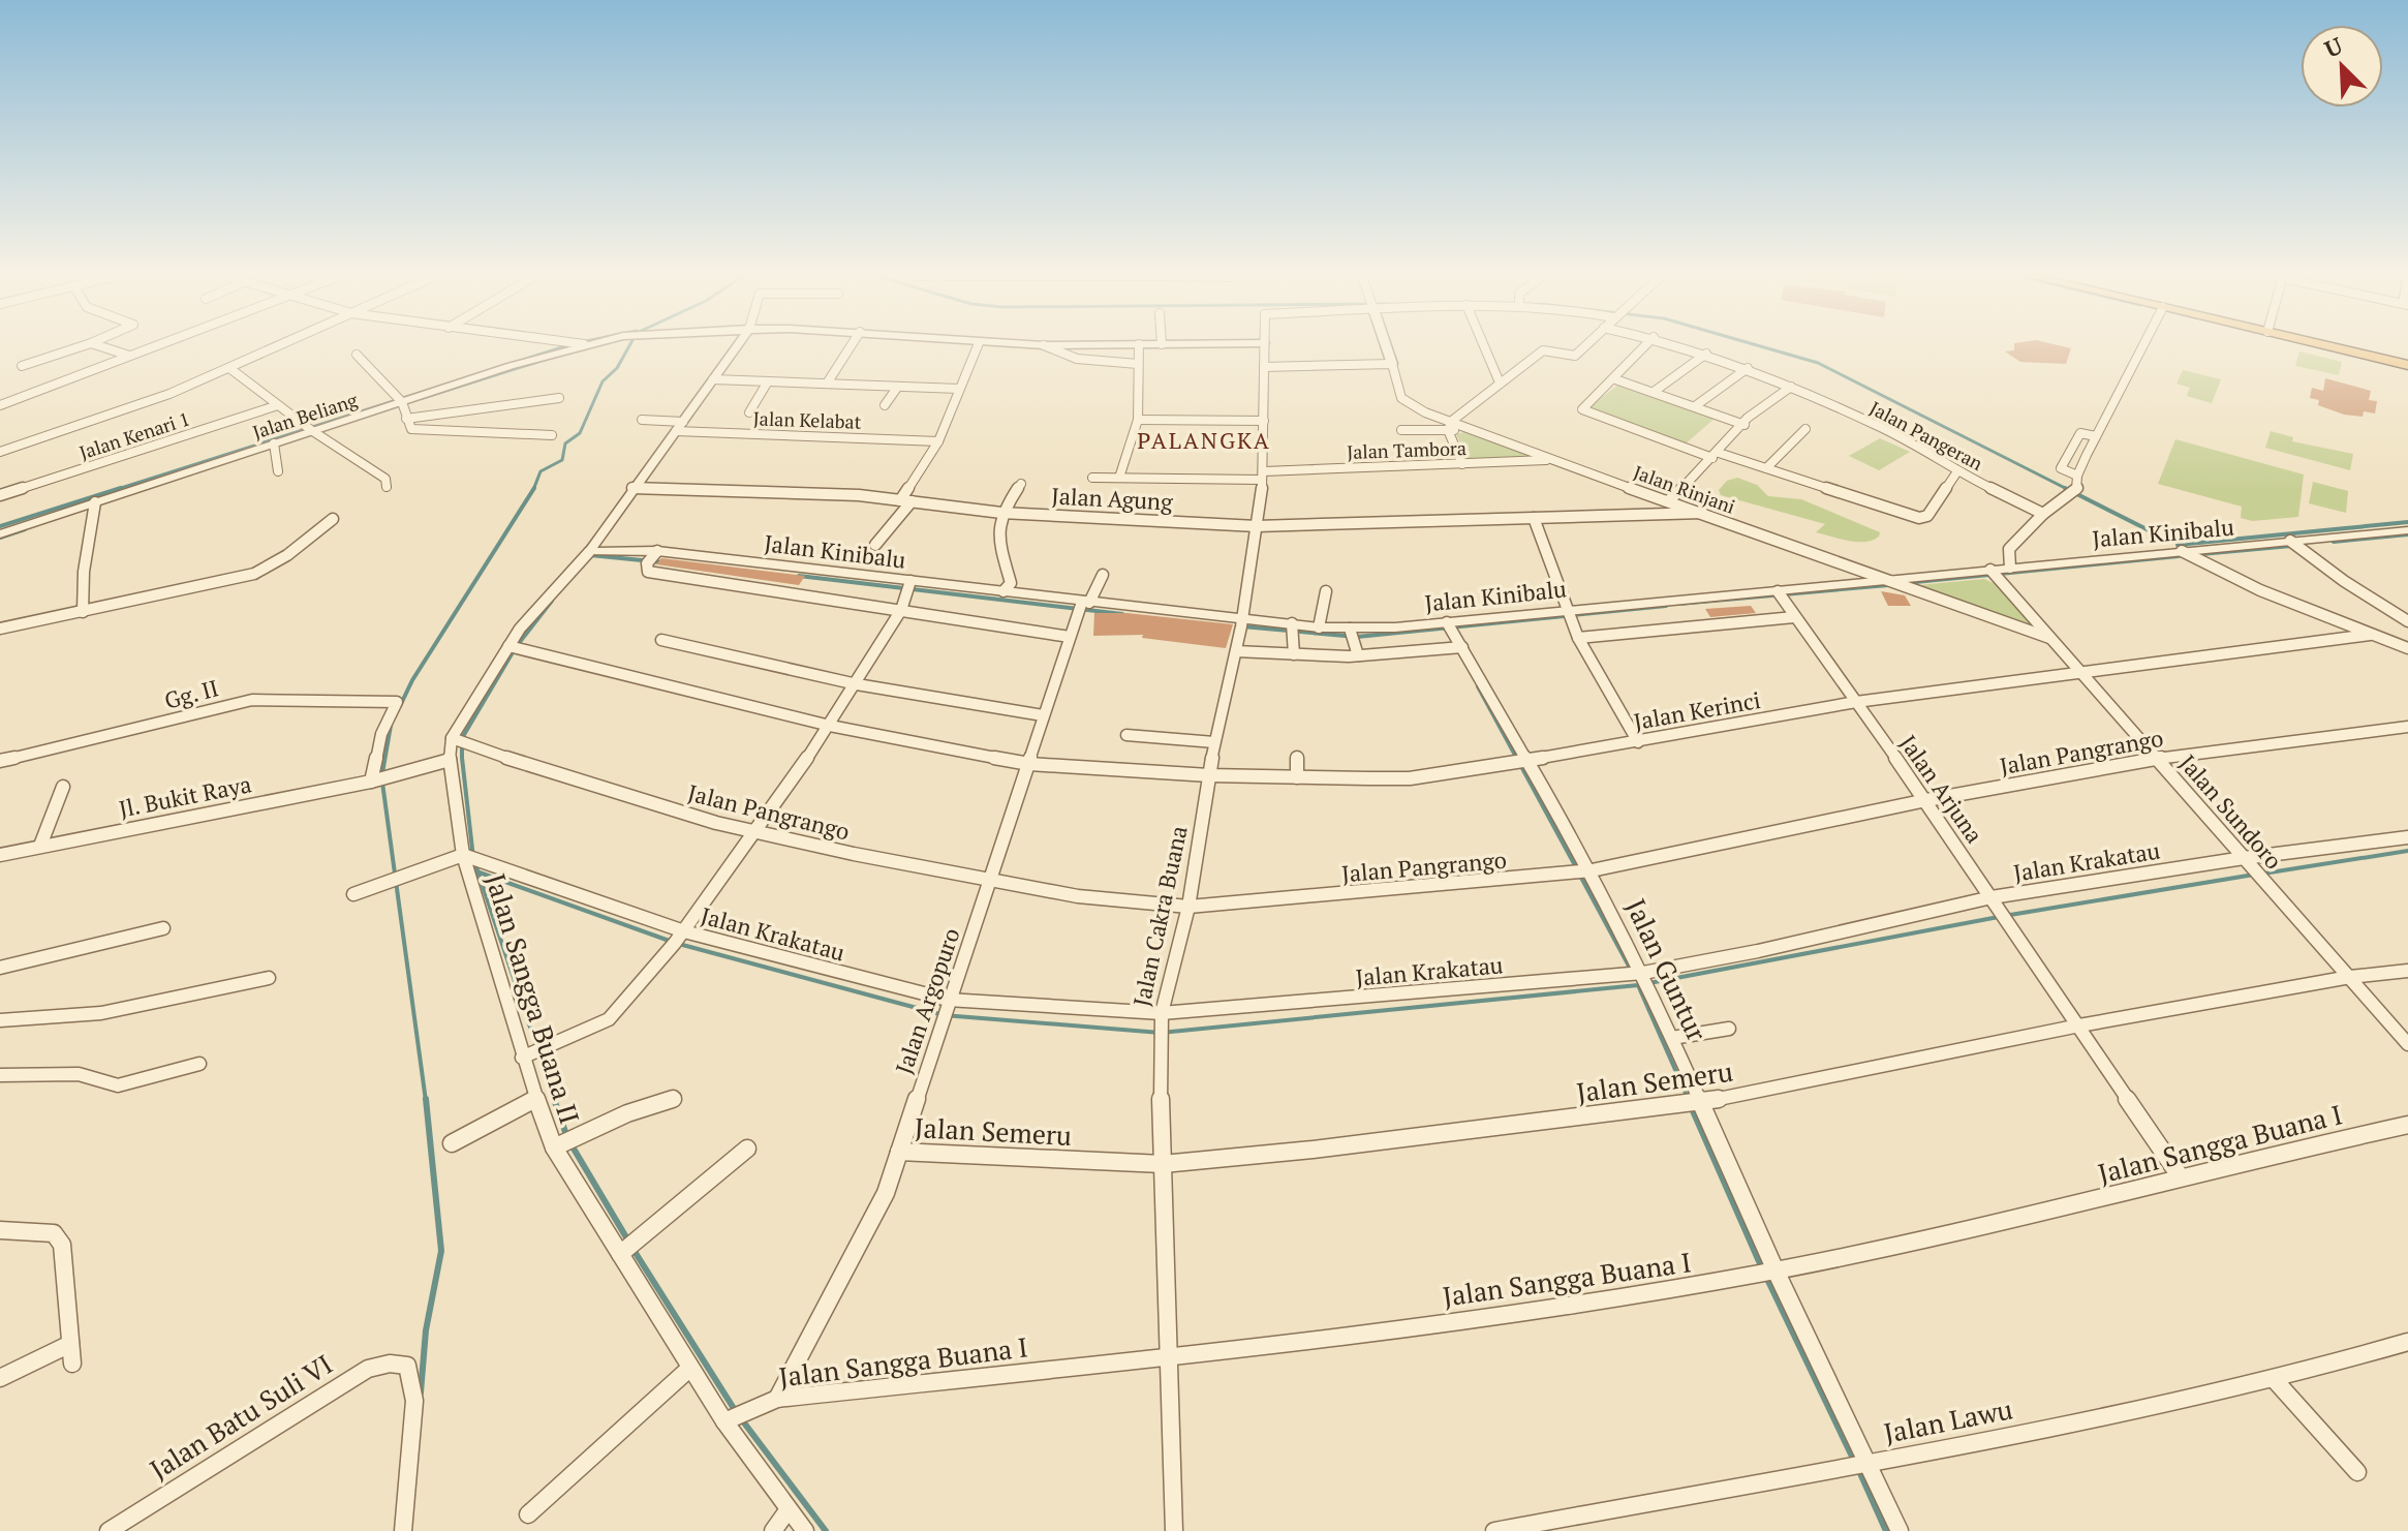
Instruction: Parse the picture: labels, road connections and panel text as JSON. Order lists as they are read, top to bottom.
{
  "streets": {
    "street": [
      "Jalan Beliang",
      "Jalan Kelabat",
      "Jalan Kenari 1",
      "Jalan Pangeran",
      "Jalan Tambora",
      "Jalan Rinjani",
      "Jalan Agung",
      "Jalan Kinibalu",
      "Gg. II",
      "Jalan Kerinci",
      "Jalan Pangrango",
      "Jalan Arjuna",
      "Jl. Bukit Raya",
      "Jalan Sundoro",
      "Jalan Krakatau",
      "Jalan Cakra Buana",
      "Jalan Guntur",
      "Jalan Sangga Buana II",
      "Jalan Argopuro",
      "Jalan Semeru",
      "Jalan Sangga Buana I",
      "Jalan Batu Suli VI",
      "Jalan Lawu"
    ]
  },
  "crossings": [
    ["Jalan Tambora", "Jalan Rinjani"],
    ["Jalan Tambora", "Jalan Cakra Buana"],
    ["Jalan Rinjani", "Jalan Agung"],
    ["Jalan Rinjani", "Jalan Kinibalu"],
    ["Jalan Rinjani", "Jalan Sundoro"],
    ["Jalan Agung", "Jalan Cakra Buana"],
    ["Jalan Kinibalu", "Jalan Arjuna"],
    ["Jalan Kinibalu", "Jalan Sundoro"],
    ["Jalan Kinibalu", "Jalan Cakra Buana"],
    ["Jalan Kinibalu", "Jalan Guntur"],
    ["Jalan Kinibalu", "Jalan Sangga Buana II"],
    ["Jalan Kinibalu", "Jalan Argopuro"],
    ["Gg. II", "Jl. Bukit Raya"],
    ["Jalan Kerinci", "Jalan Arjuna"],
    ["Jalan Kerinci", "Jalan Sundoro"],
    ["Jalan Kerinci", "Jalan Cakra Buana"],
    ["Jalan Kerinci", "Jalan Guntur"],
    ["Jalan Kerinci", "Jalan Argopuro"],
    ["Jalan Pangrango", "Jalan Arjuna"],
    ["Jalan Pangrango", "Jalan Sundoro"],
    ["Jalan Pangrango", "Jalan Cakra Buana"],
    ["Jalan Pangrango", "Jalan Guntur"],
    ["Jalan Pangrango", "Jalan Sangga Buana II"],
    ["Jalan Pangrango", "Jalan Argopuro"],
    ["Jalan Arjuna", "Jalan Krakatau"],
    ["Jalan Arjuna", "Jalan Semeru"],
    ["Jalan Arjuna", "Jalan Sangga Buana I"],
    ["Jl. Bukit Raya", "Jalan Sangga Buana II"],
    ["Jalan Sundoro", "Jalan Krakatau"],
    ["Jalan Sundoro", "Jalan Semeru"],
    ["Jalan Krakatau", "Jalan Cakra Buana"],
    ["Jalan Krakatau", "Jalan Guntur"],
    ["Jalan Krakatau", "Jalan Sangga Buana II"],
    ["Jalan Krakatau", "Jalan Argopuro"],
    ["Jalan Cakra Buana", "Jalan Semeru"],
    ["Jalan Cakra Buana", "Jalan Sangga Buana I"],
    ["Jalan Guntur", "Jalan Semeru"],
    ["Jalan Guntur", "Jalan Sangga Buana I"],
    ["Jalan Guntur", "Jalan Lawu"],
    ["Jalan Sangga Buana II", "Jalan Sangga Buana I"],
    ["Jalan Argopuro", "Jalan Semeru"],
    ["Jalan Argopuro", "Jalan Sangga Buana I"]
  ],
  "districts": ["PALANGKA"],
  "north": "top left"
}
